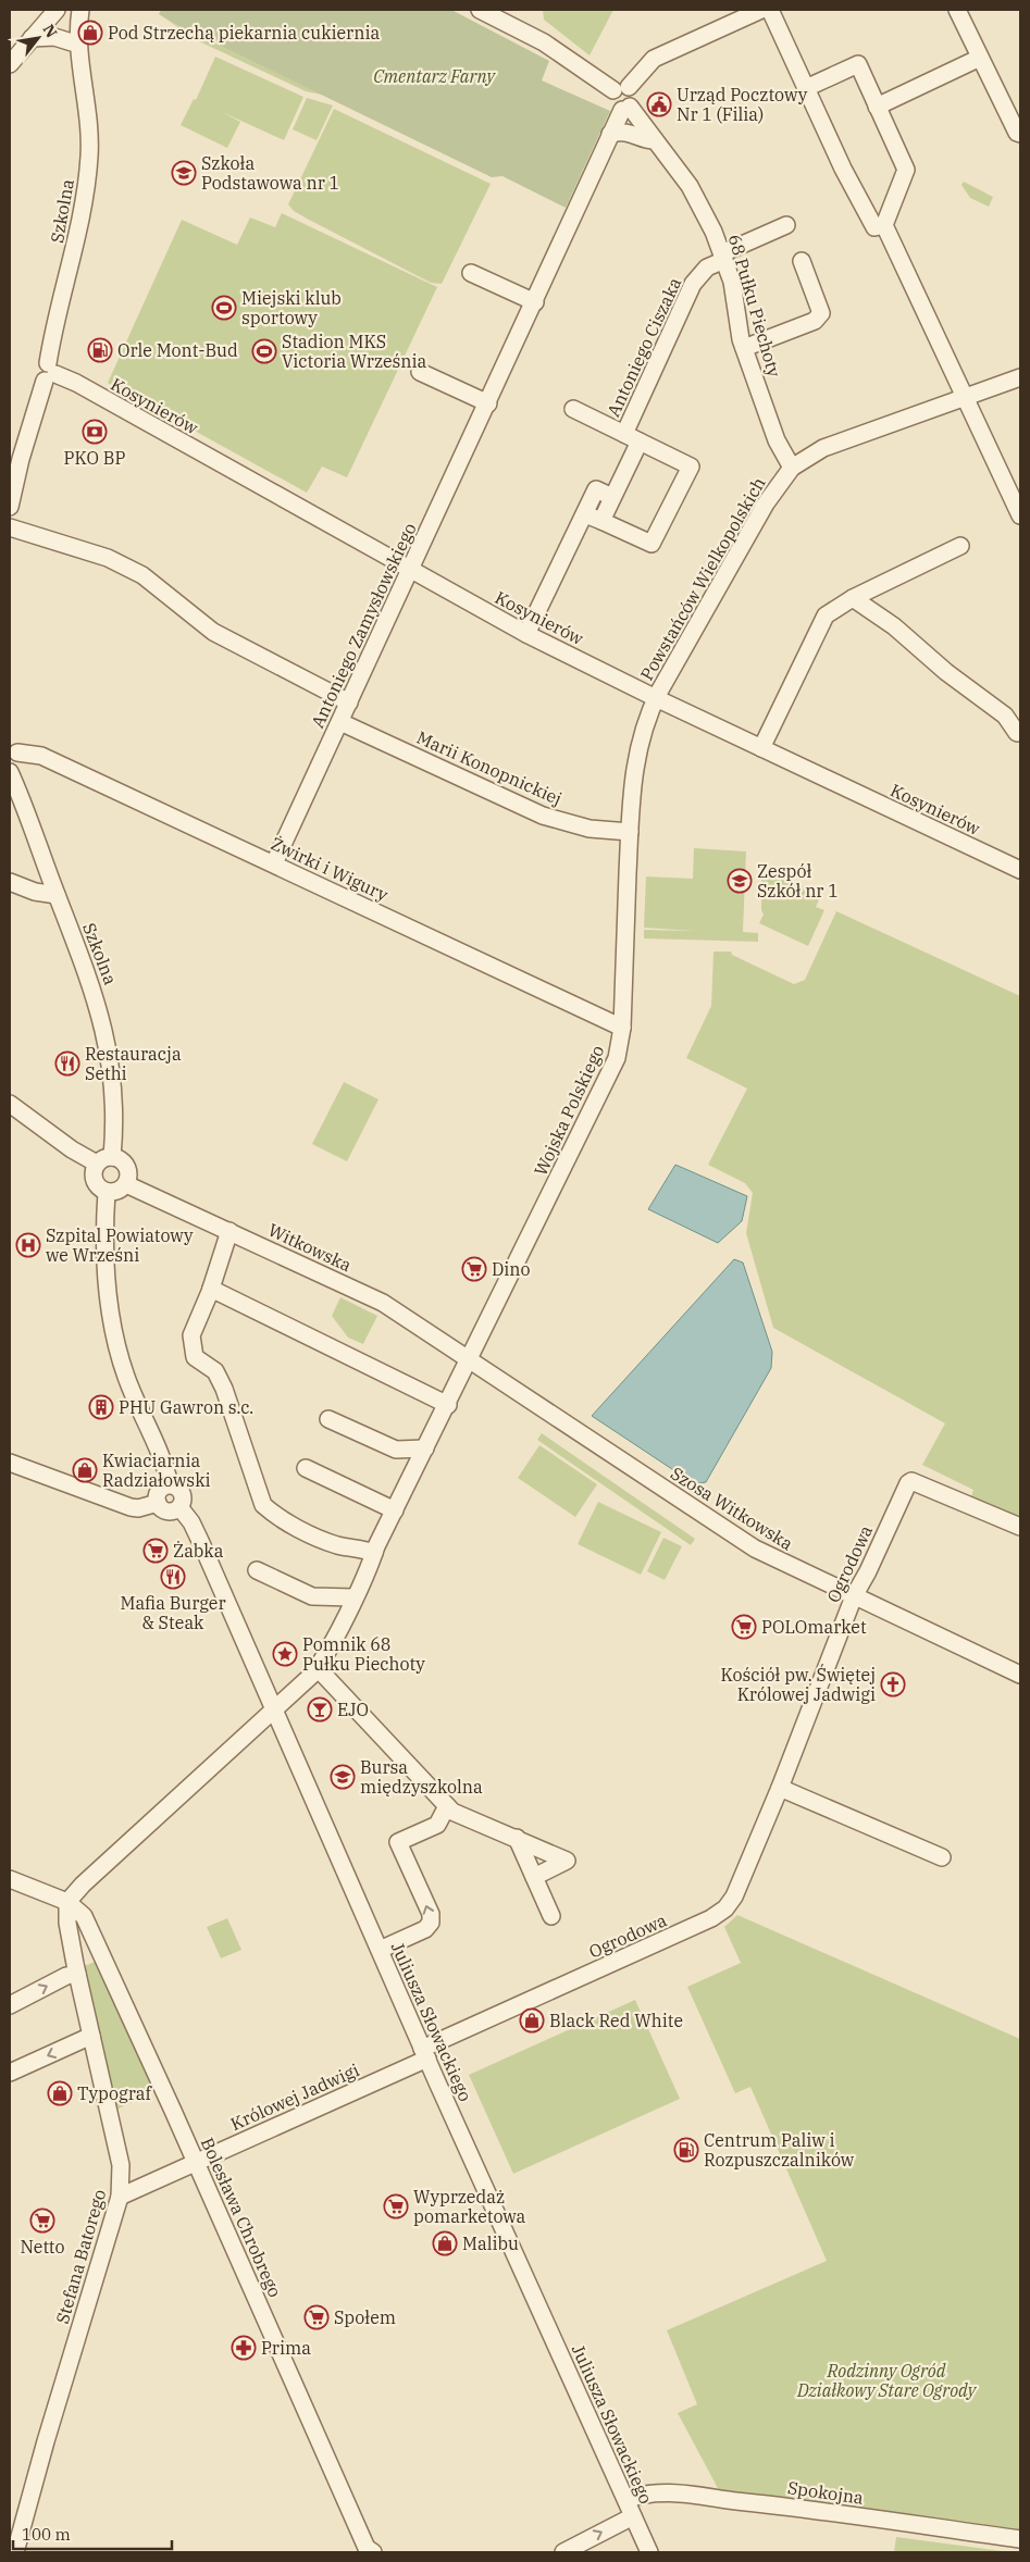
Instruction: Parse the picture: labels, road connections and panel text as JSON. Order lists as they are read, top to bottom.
{
  "streets": {
    "street": [
      "Szkolna",
      "68 Pułku Piechoty",
      "Antoniego Ciszaka",
      "Kosynierów",
      "Powstańców Wielkopolskich",
      "Antoniego Zamysłowskiego",
      "Marii Konopnickiej",
      "Żwirki i Wigury",
      "Wojska Polskiego",
      "Witkowska",
      "Szosa Witkowska",
      "Ogrodowa",
      "Juliusza Słowackiego",
      "Królowej Jadwigi",
      "Bolesława Chrobrego",
      "Stefana Batorego",
      "Spokojna"
    ]
  },
  "crossings": [
    ["Szkolna", "Kosynierów"],
    ["Szkolna", "Witkowska"],
    ["68 Pułku Piechoty", "Antoniego Ciszaka"],
    ["68 Pułku Piechoty", "Powstańców Wielkopolskich"],
    ["68 Pułku Piechoty", "Antoniego Zamysłowskiego"],
    ["Kosynierów", "Powstańców Wielkopolskich"],
    ["Kosynierów", "Antoniego Zamysłowskiego"],
    ["Kosynierów", "Wojska Polskiego"],
    ["Powstańców Wielkopolskich", "Wojska Polskiego"],
    ["Antoniego Zamysłowskiego", "Marii Konopnickiej"],
    ["Antoniego Zamysłowskiego", "Żwirki i Wigury"],
    ["Marii Konopnickiej", "Wojska Polskiego"],
    ["Żwirki i Wigury", "Wojska Polskiego"],
    ["Wojska Polskiego", "Witkowska"],
    ["Wojska Polskiego", "Szosa Witkowska"],
    ["Wojska Polskiego", "Juliusza Słowackiego"],
    ["Wojska Polskiego", "Bolesława Chrobrego"],
    ["Wojska Polskiego", "Stefana Batorego"],
    ["Witkowska", "Szosa Witkowska"],
    ["Szosa Witkowska", "Ogrodowa"],
    ["Ogrodowa", "Juliusza Słowackiego"],
    ["Ogrodowa", "Królowej Jadwigi"],
    ["Juliusza Słowackiego", "Królowej Jadwigi"],
    ["Juliusza Słowackiego", "Spokojna"],
    ["Królowej Jadwigi", "Bolesława Chrobrego"],
    ["Królowej Jadwigi", "Stefana Batorego"],
    ["Bolesława Chrobrego", "Stefana Batorego"]
  ],
  "parks": ["Cmentarz Farny", "Rodzinny Ogród Działkowy Stare Ogrody"],
  "places": {
    "shop": [
      "Pod Strzechą piekarnia cukiernia",
      "Kwiaciarnia Radziałowski",
      "Black Red White",
      "Typograf",
      "Malibu"
    ],
    "public building": ["Urząd Pocztowy Nr 1 (Filia)"],
    "school or university": ["Szkoła Podstawowa nr 1", "Zespół Szkół nr 1", "Bursa międzyszkolna"],
    "sports": ["Miejski klub sportowy", "Stadion MKS Victoria Września"],
    "fuel station": ["Orle Mont-Bud", "Centrum Paliw i Rozpuszczalników"],
    "bank": ["PKO BP"],
    "restaurant": ["Restauracja Sethi", "Mafia Burger & Steak"],
    "hospital": ["Szpital Powiatowy we Wrześni"],
    "supermarket": [
      "Dino",
      "Żabka",
      "POLOmarket",
      "Wyprzedaż pomarketowa",
      "Netto",
      "Społem"
    ],
    "building": ["PHU Gawron s.c."],
    "place": ["Pomnik 68 Pułku Piechoty"],
    "church": ["Kościół pw. Świętej Królowej Jadwigi"],
    "bar": ["EJO"],
    "pharmacy": ["Prima"]
  },
  "scale_bar": "100 m",
  "north": "top right"
}
